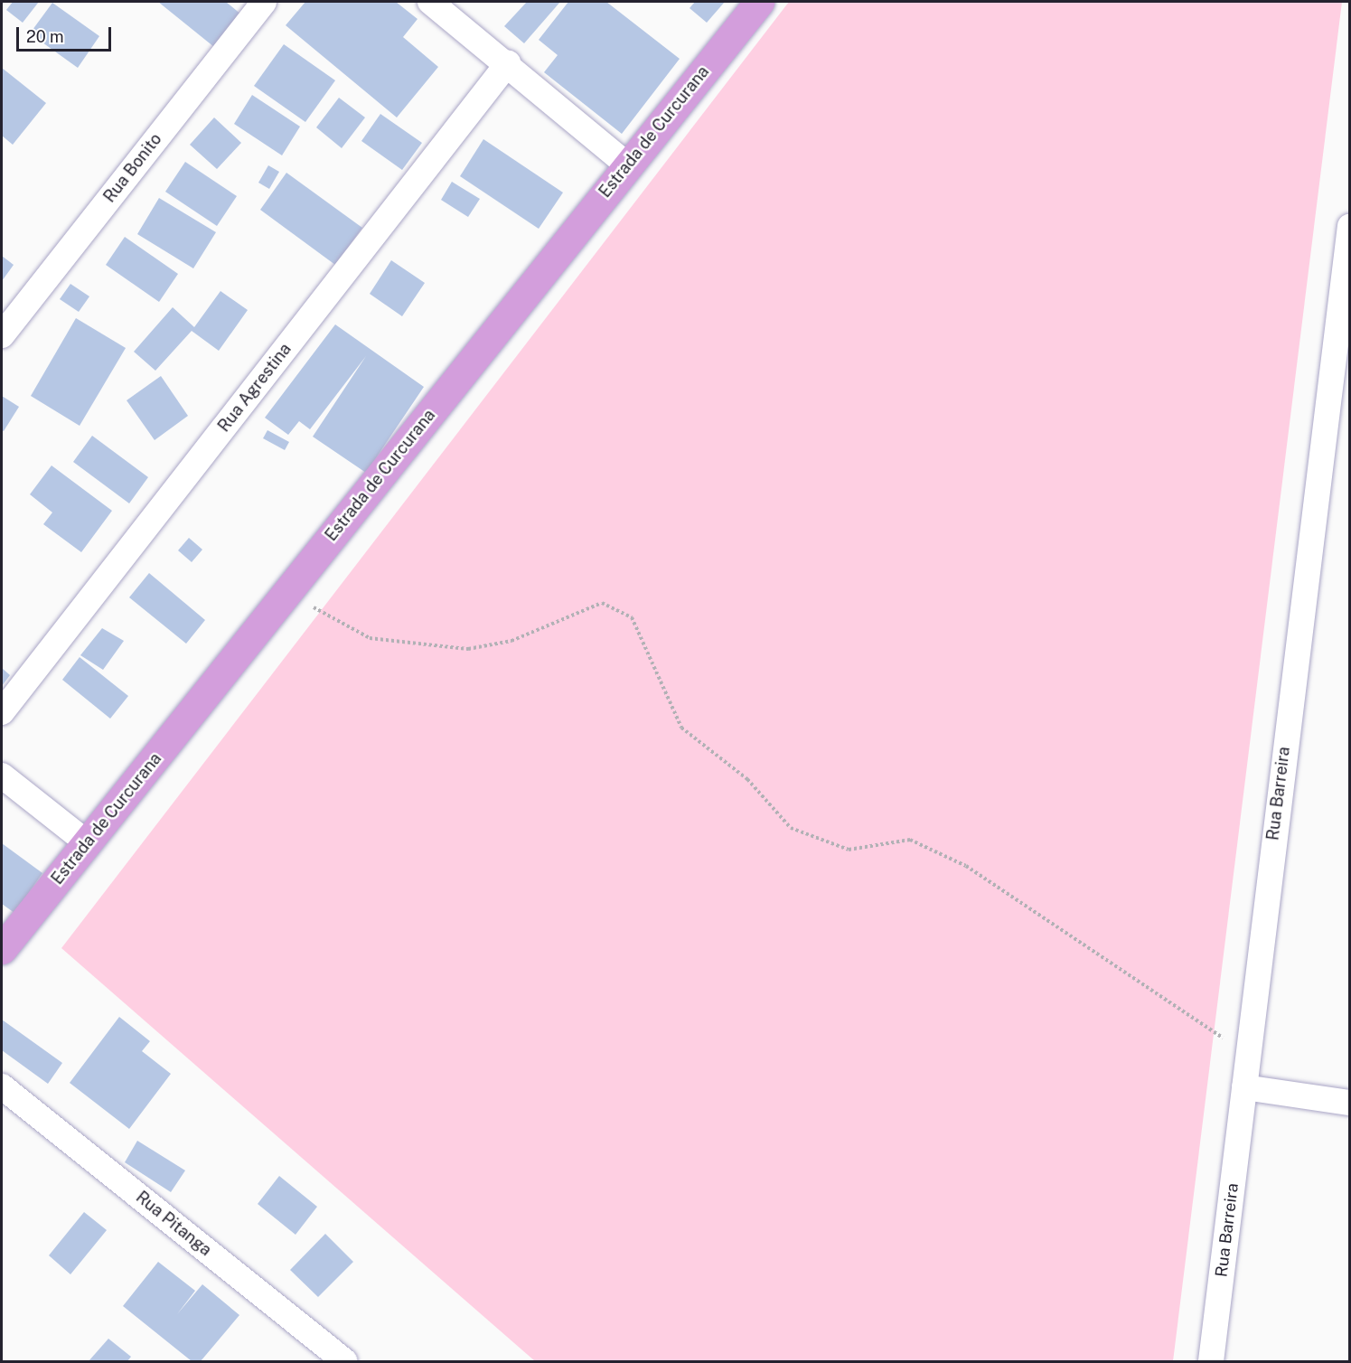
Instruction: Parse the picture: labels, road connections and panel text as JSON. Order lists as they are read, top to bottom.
{
  "streets": {
    "main road": ["Estrada de Curcurana"],
    "street": [
      "Rua Bonito",
      "Rua Agrestina",
      "Rua Barreira",
      "Rua Pitanga"
    ]
  },
  "scale_bar": "20 m"
}
